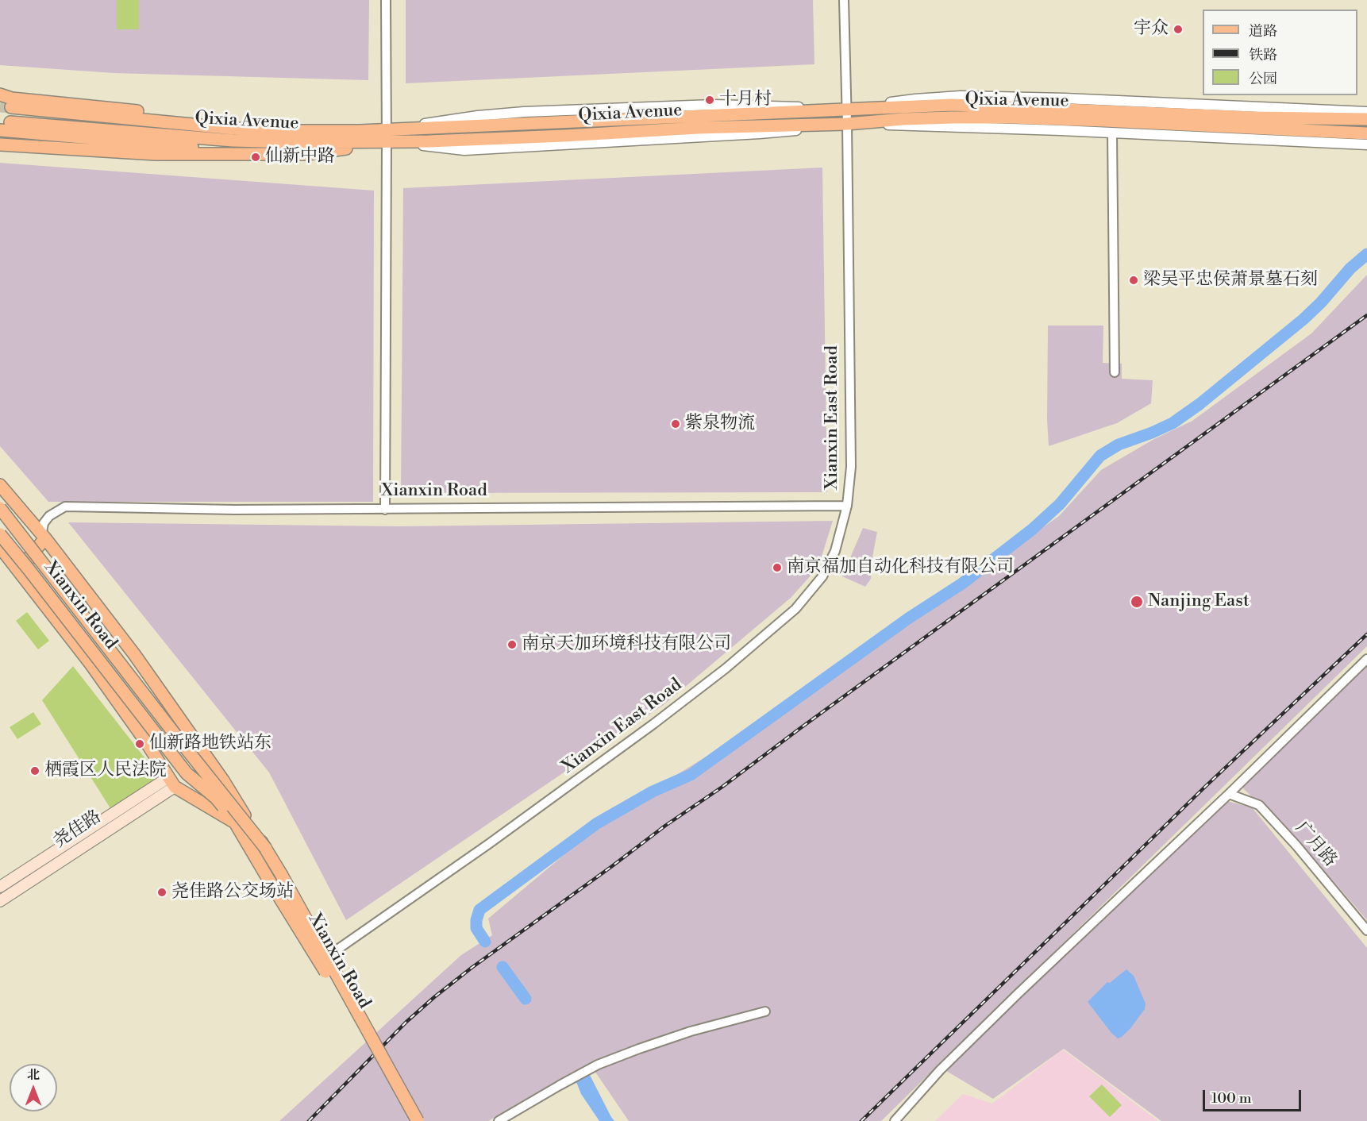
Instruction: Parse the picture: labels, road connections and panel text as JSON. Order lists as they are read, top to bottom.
{
  "streets": {
    "main road": ["Qixia Avenue", "Xianxin Road", "尧佳路"],
    "street": ["Xianxin East Road", "广月路"]
  },
  "crossings": [
    ["Qixia Avenue", "Xianxin East Road"],
    ["Xianxin East Road", "Xianxin Road"],
    ["Xianxin Road", "尧佳路"]
  ],
  "places": [
    "宇众",
    "十月村",
    "仙新中路",
    "梁吴平忠侯萧景墓石刻",
    "紫泉物流",
    "南京福加自动化科技有限公司",
    "Nanjing East",
    "南京天加环境科技有限公司",
    "仙新路地铁站东",
    "栖霞区人民法院",
    "尧佳路公交场站"
  ],
  "legend": ["道路", "铁路", "公园"],
  "scale_bar": "100 m",
  "north": "top"
}
